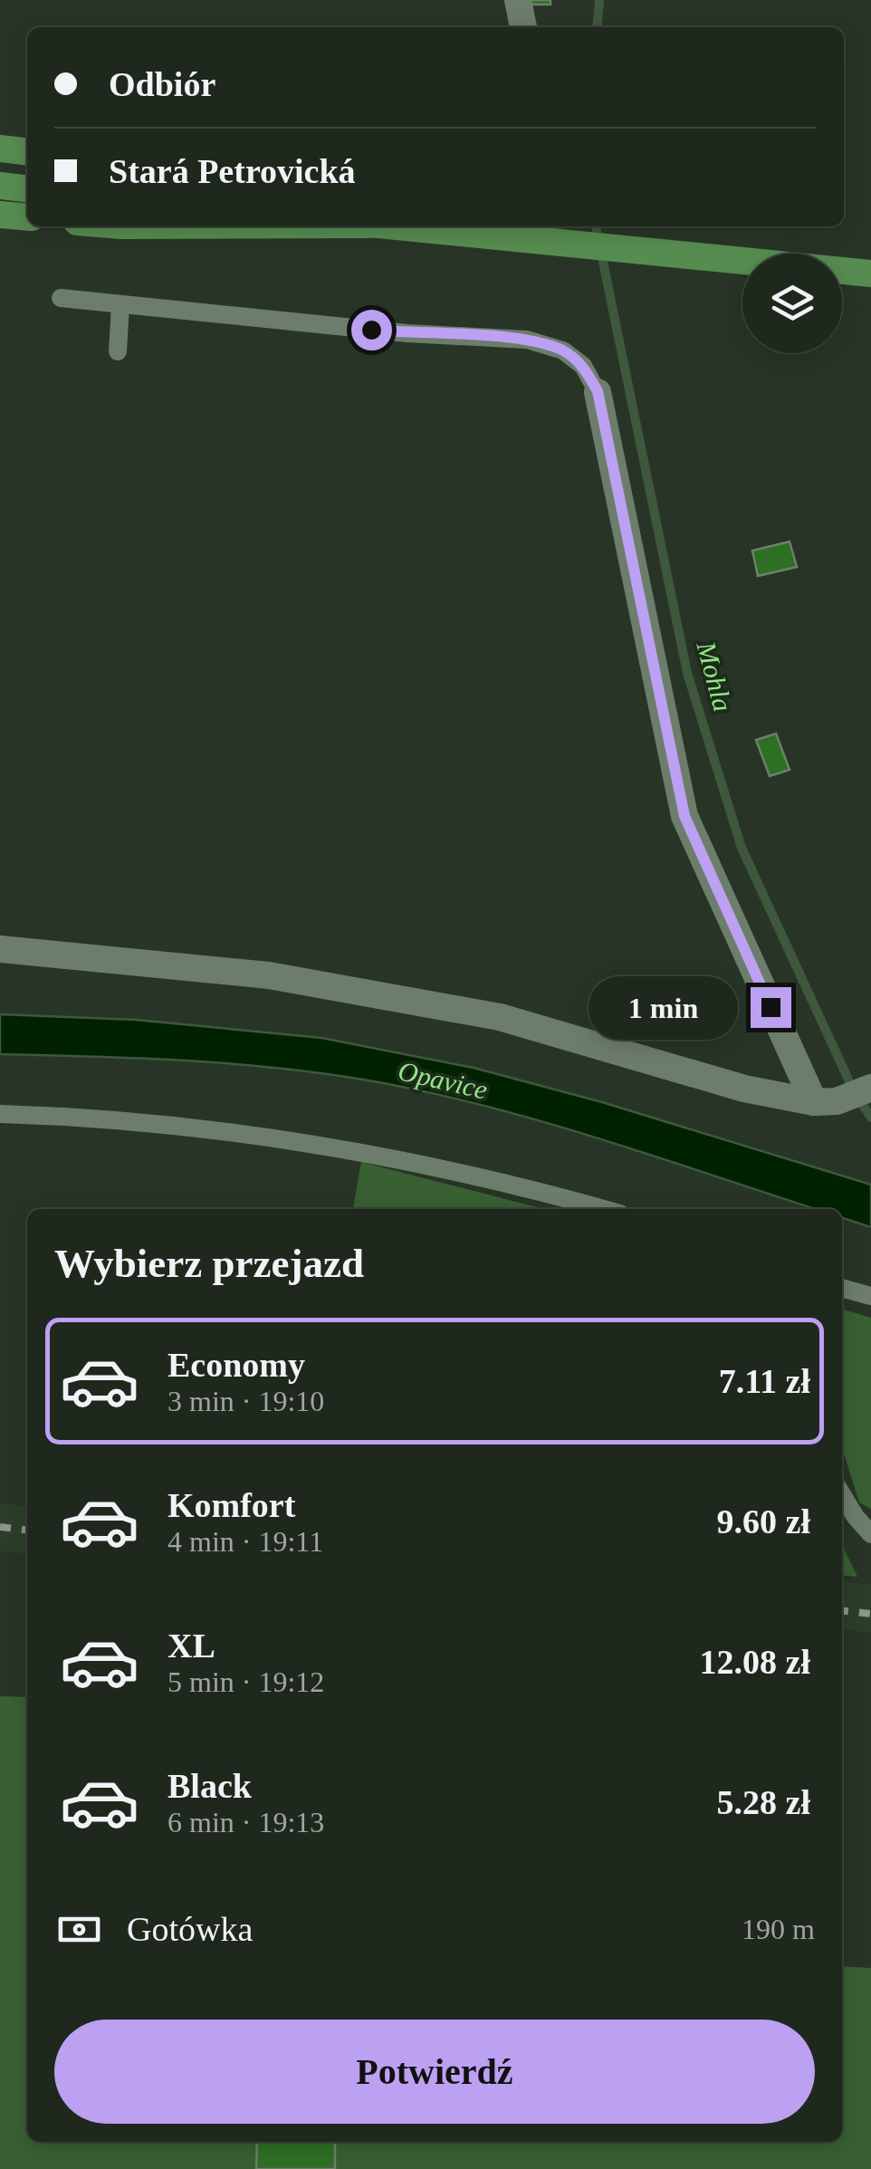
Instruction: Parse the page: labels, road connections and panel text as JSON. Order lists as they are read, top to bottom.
{
  "water": ["Mohla", "Opavice"],
  "page": {
    "banner": ["Odbiór", "Stará Petrovická"],
    "bubble": "1 min",
    "heading": "Wybierz przejazd",
    "list": [
      {
        "name": "Economy",
        "note": "3 min · 19:10",
        "value": "7.11 zł"
      },
      {
        "name": "Komfort",
        "note": "4 min · 19:11",
        "value": "9.60 zł"
      },
      {
        "name": "XL",
        "note": "5 min · 19:12",
        "value": "12.08 zł"
      },
      {
        "name": "Black",
        "note": "6 min · 19:13",
        "value": "5.28 zł"
      }
    ],
    "pay": ["Gotówka", "190 m"],
    "buttons": "Potwierdź"
  }
}
